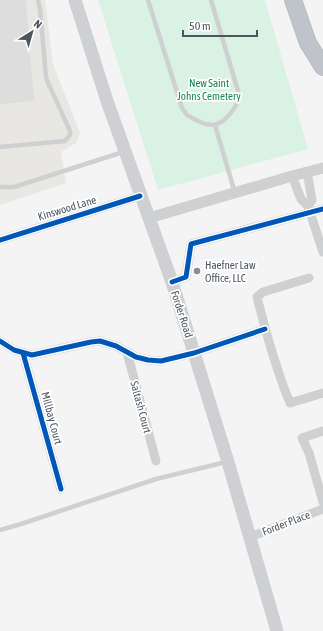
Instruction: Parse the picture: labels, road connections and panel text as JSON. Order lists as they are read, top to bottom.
{
  "streets": {
    "main road": ["Forder Road"],
    "street": [
      "Kinswood Lane",
      "Saltash Court",
      "Millbay Court",
      "Forder Place"
    ]
  },
  "crossings": [
    ["Kinswood Lane", "Forder Road"],
    ["Forder Road", "Forder Place"]
  ],
  "parks": ["New Saint Johns Cemetery"],
  "places": ["Haefner Law Office, LLC"],
  "scale_bar": "50 m",
  "north": "top right"
}
